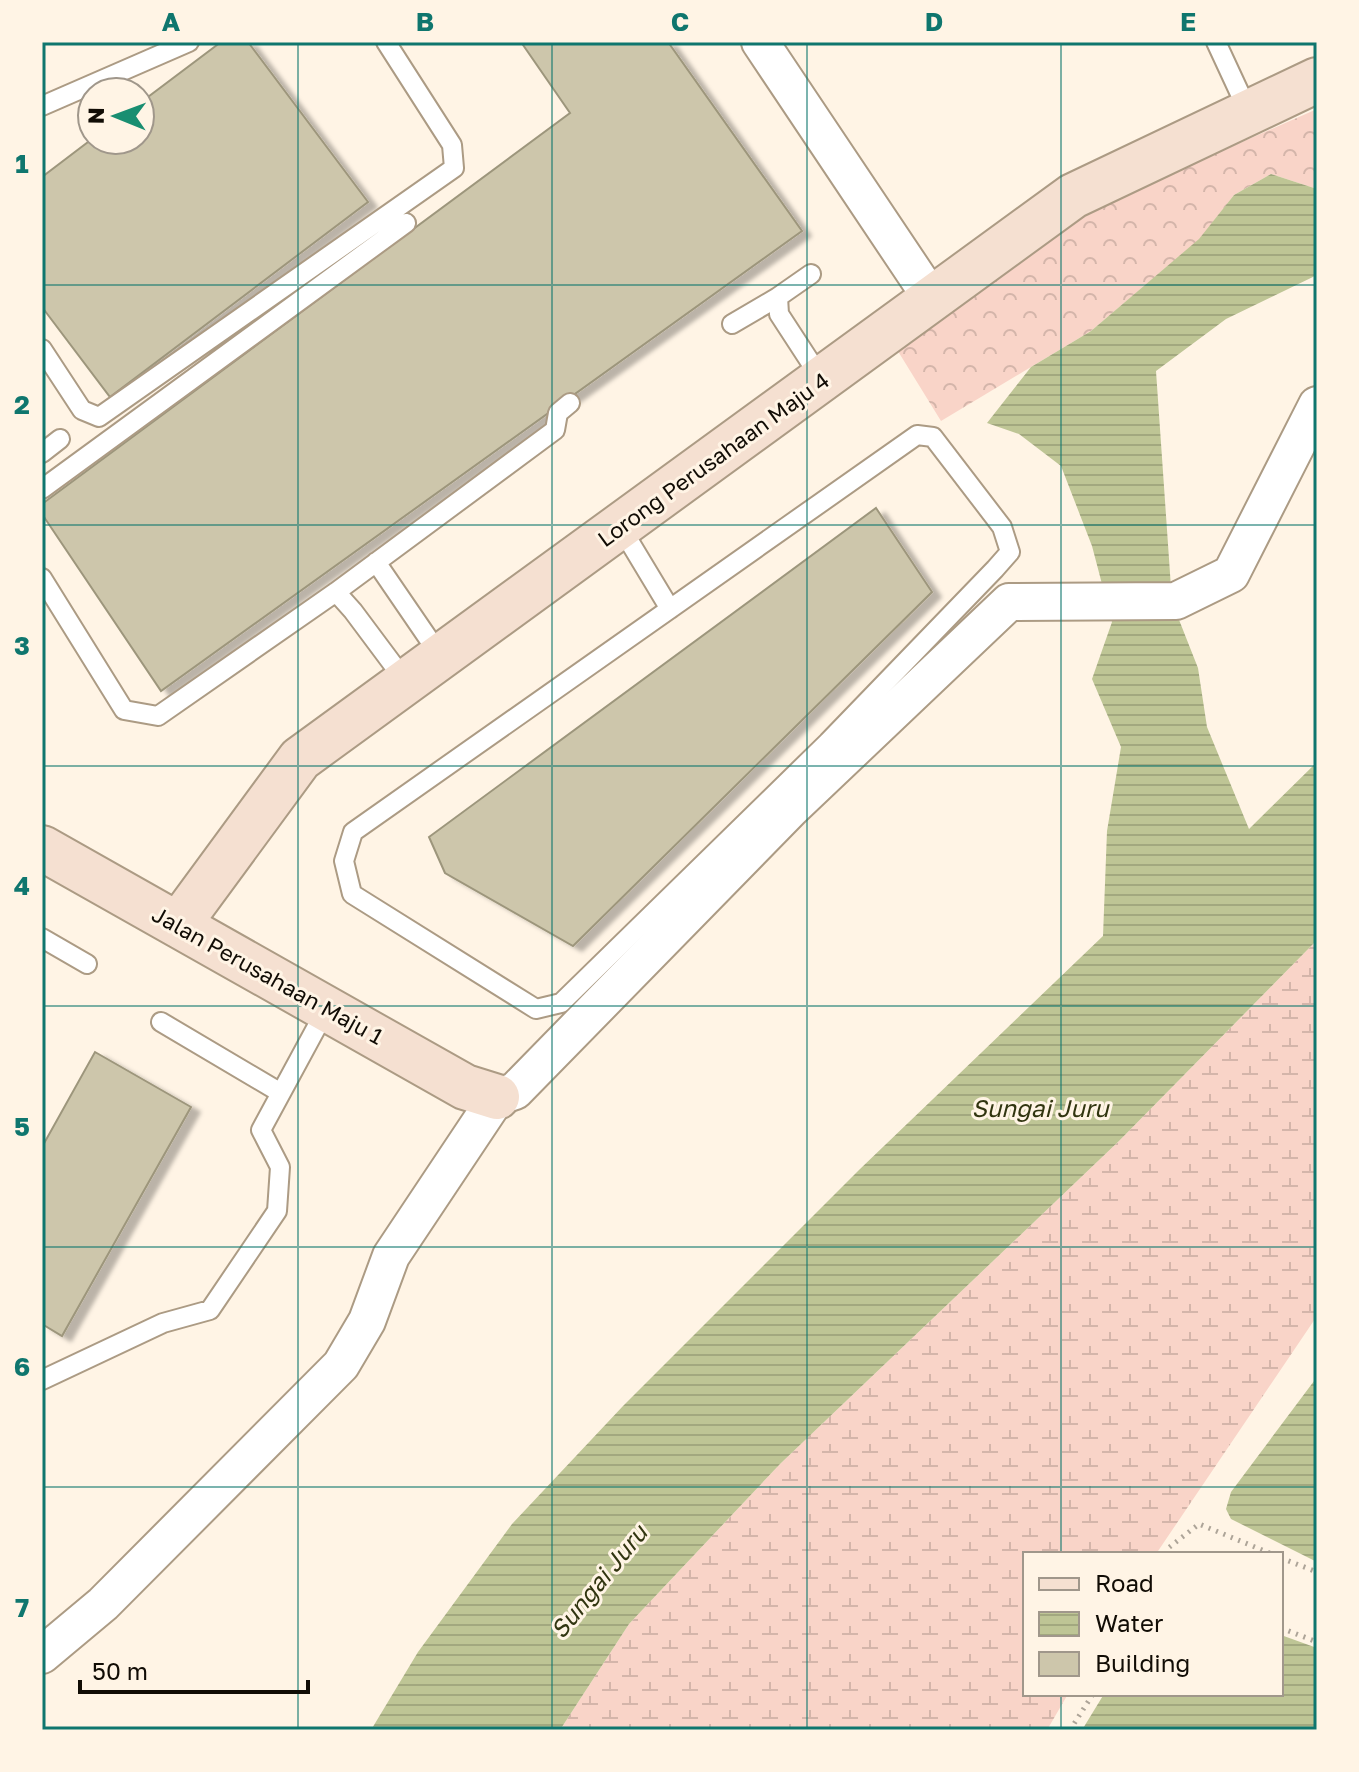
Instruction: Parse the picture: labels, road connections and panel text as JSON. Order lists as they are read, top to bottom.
{
  "streets": {
    "street": ["Lorong Perusahaan Maju 4", "Jalan Perusahaan Maju 1"]
  },
  "crossings": [
    ["Lorong Perusahaan Maju 4", "Jalan Perusahaan Maju 1"]
  ],
  "water": ["Sungai Juru"],
  "legend": ["Road", "Water", "Building"],
  "scale_bar": "50 m",
  "north": "left",
  "grid": {
    "columns": [
      "A",
      "B",
      "C",
      "D",
      "E"
    ],
    "rows": [
      "1",
      "2",
      "3",
      "4",
      "5",
      "6",
      "7"
    ]
  }
}
